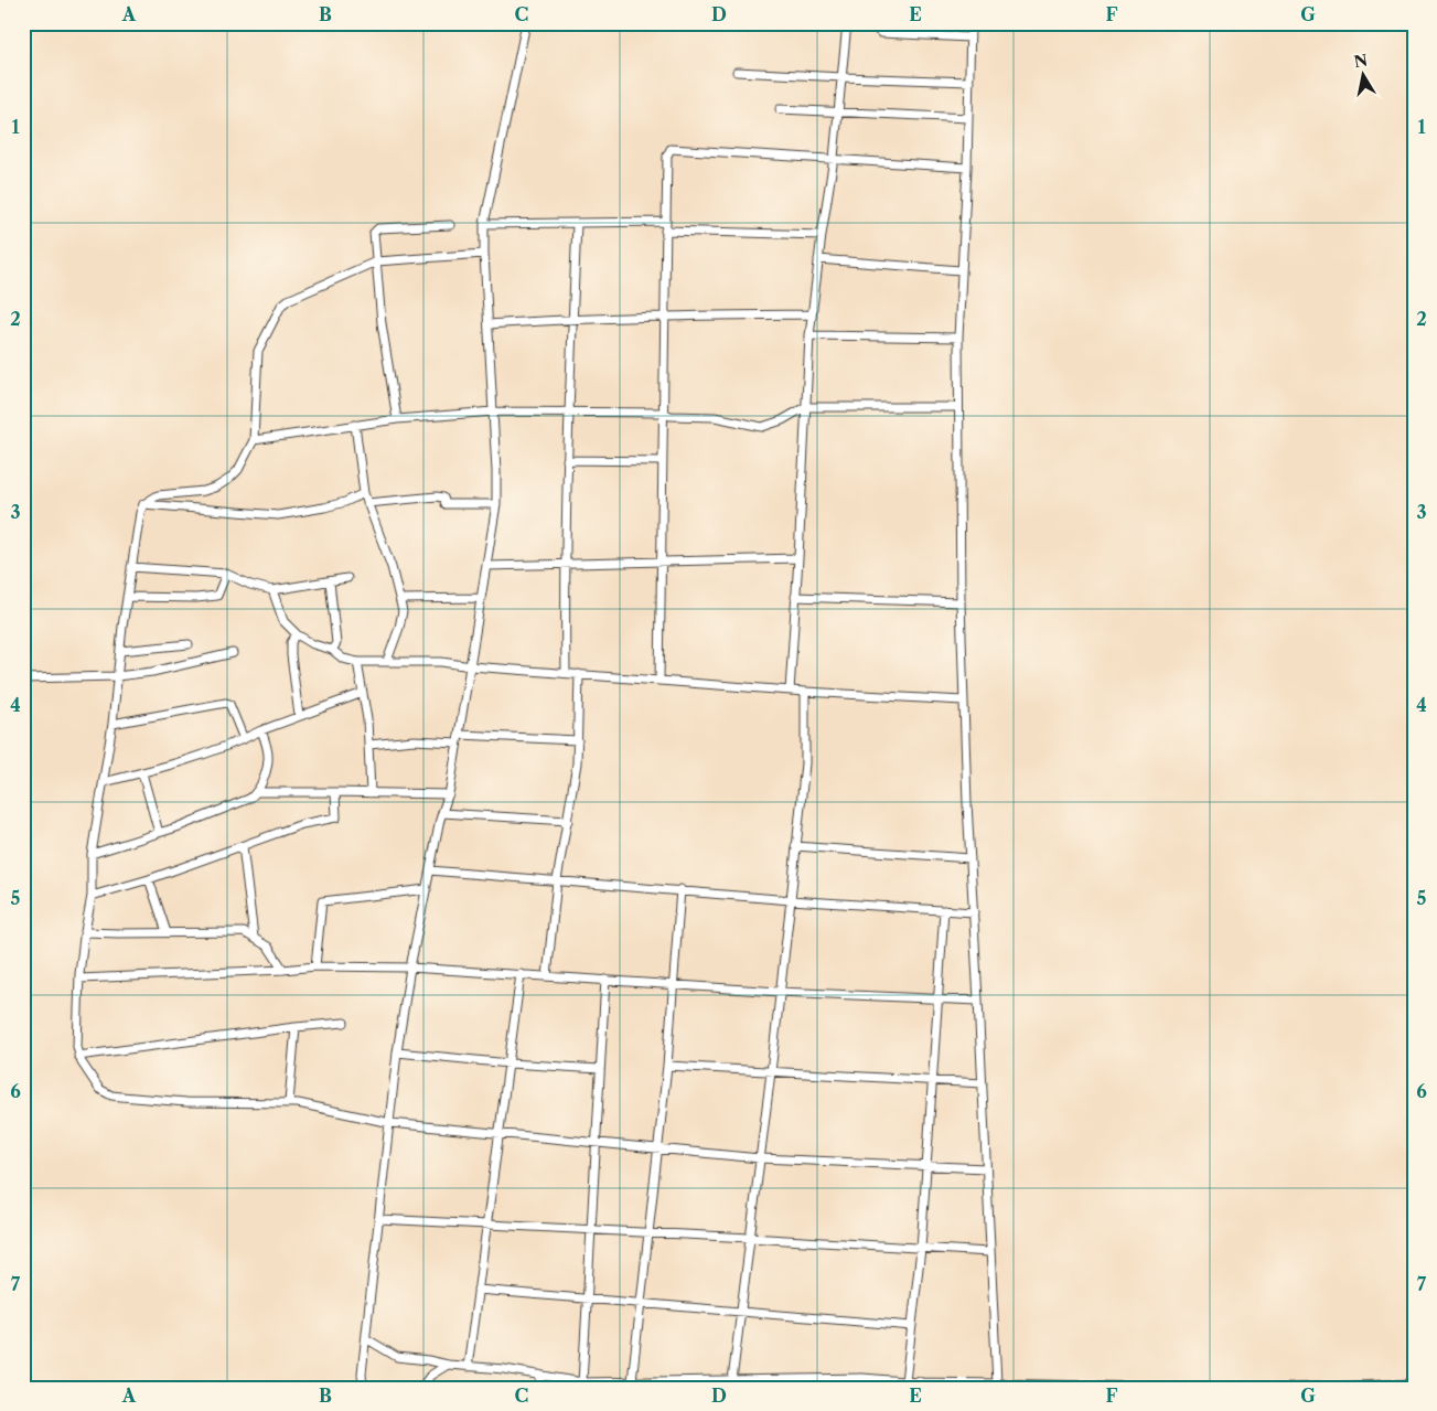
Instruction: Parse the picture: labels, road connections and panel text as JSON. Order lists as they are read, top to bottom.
{
  "north": "top",
  "grid": {
    "columns": [
      "A",
      "B",
      "C",
      "D",
      "E",
      "F",
      "G"
    ],
    "rows": [
      "1",
      "2",
      "3",
      "4",
      "5",
      "6",
      "7"
    ]
  }
}
